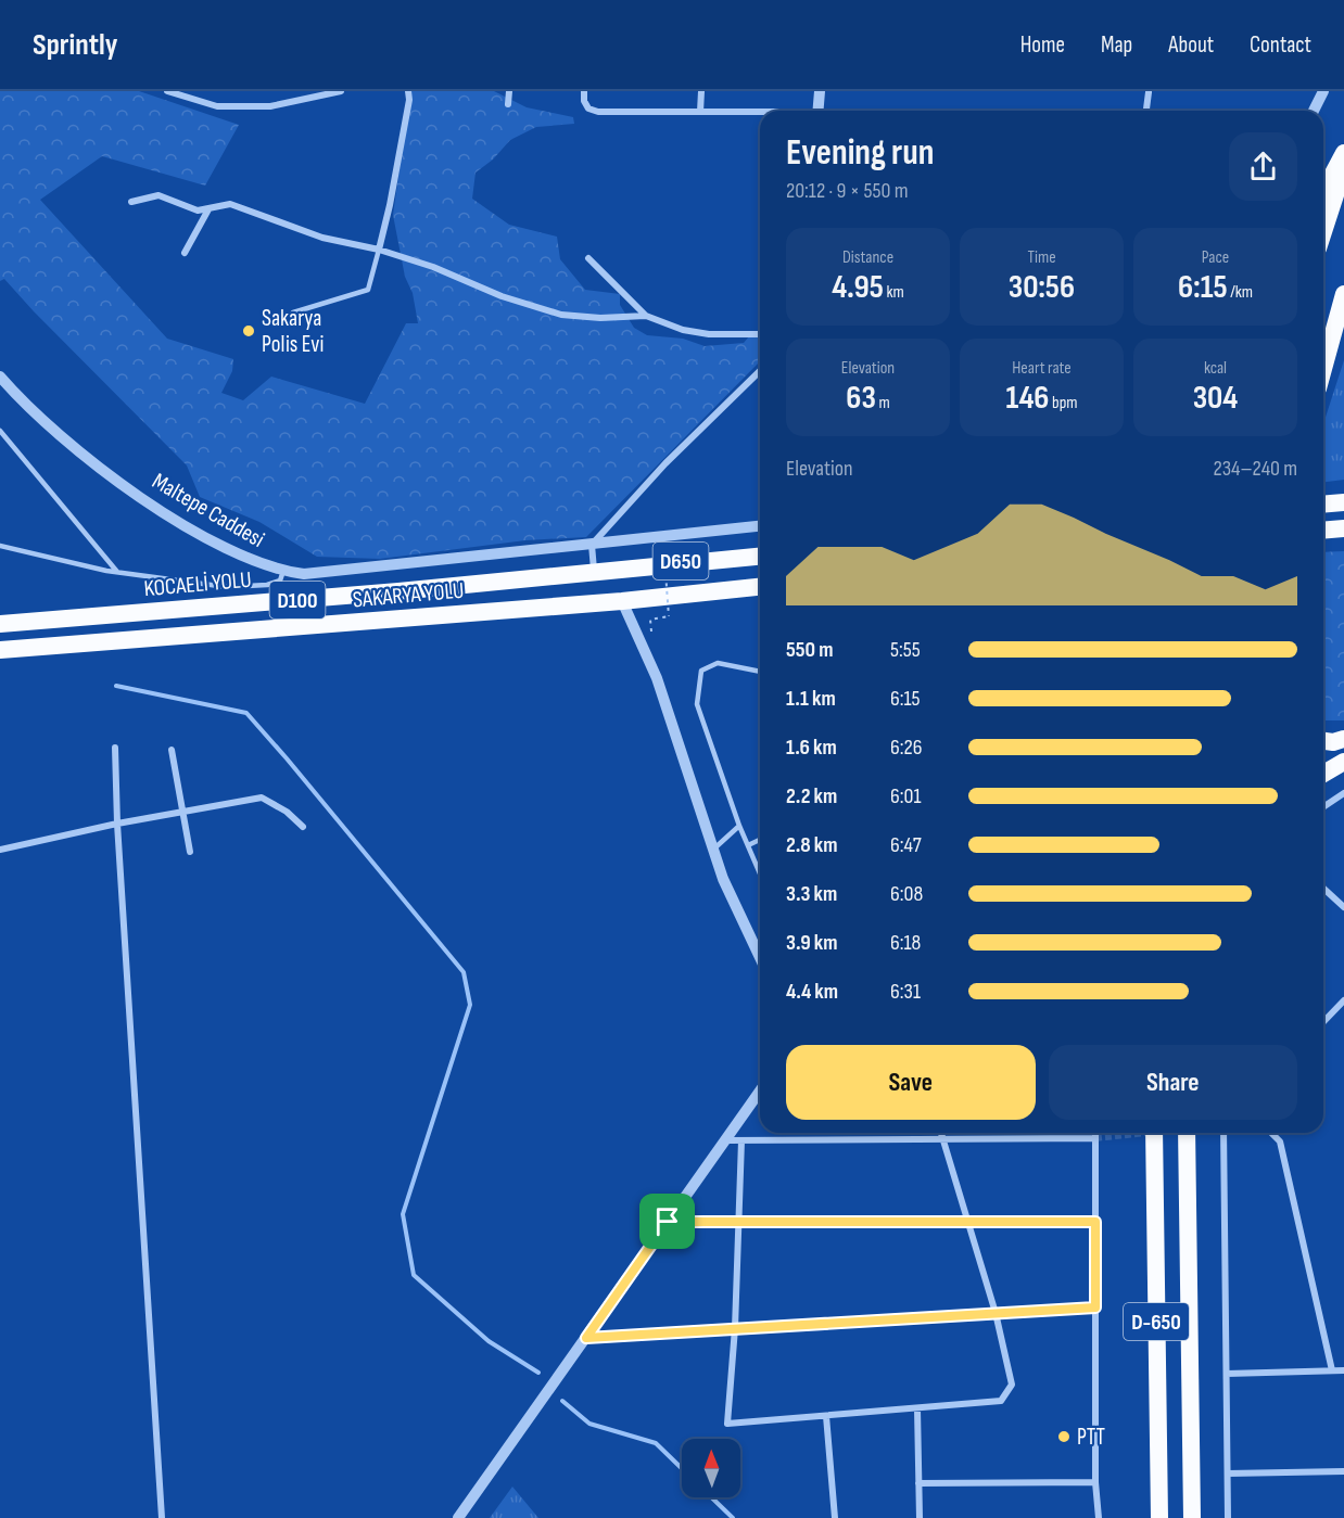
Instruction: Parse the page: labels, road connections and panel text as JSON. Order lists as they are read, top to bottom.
{
  "streets": {
    "highway": [
      "D650",
      "KOCAELİ YOLU",
      "SAKARYA YOLU",
      "D100",
      "D-650"
    ],
    "street": ["Maltepe Caddesi"]
  },
  "crossings": [
    ["D650", "KOCAELİ YOLU"],
    ["D650", "SAKARYA YOLU"],
    ["D650", "D100"],
    ["KOCAELİ YOLU", "D100"],
    ["SAKARYA YOLU", "D100"]
  ],
  "places": ["Sakarya Polis Evi", "PTT"],
  "north": "top",
  "page": {
    "header": "Sprintly",
    "nav": [
      "Home",
      "Map",
      "About",
      "Contact"
    ],
    "heading": ["Evening run", "20:12 · 9 × 550 m"],
    "stats": [
      ["Distance", "4.95 km"],
      ["Time", "30:56"],
      ["Pace", "6:15 /km"],
      ["Elevation", "63 m"],
      ["Heart rate", "146 bpm"],
      ["kcal", "304"]
    ],
    "chart": ["Elevation", "234–240 m"],
    "list": [
      {
        "name": "550 m",
        "note": "5:55"
      },
      {
        "name": "1.1 km",
        "note": "6:15"
      },
      {
        "name": "1.6 km",
        "note": "6:26"
      },
      {
        "name": "2.2 km",
        "note": "6:01"
      },
      {
        "name": "2.8 km",
        "note": "6:47"
      },
      {
        "name": "3.3 km",
        "note": "6:08"
      },
      {
        "name": "3.9 km",
        "note": "6:18"
      },
      {
        "name": "4.4 km",
        "note": "6:31"
      }
    ],
    "buttons": ["Save", "Share"]
  }
}
